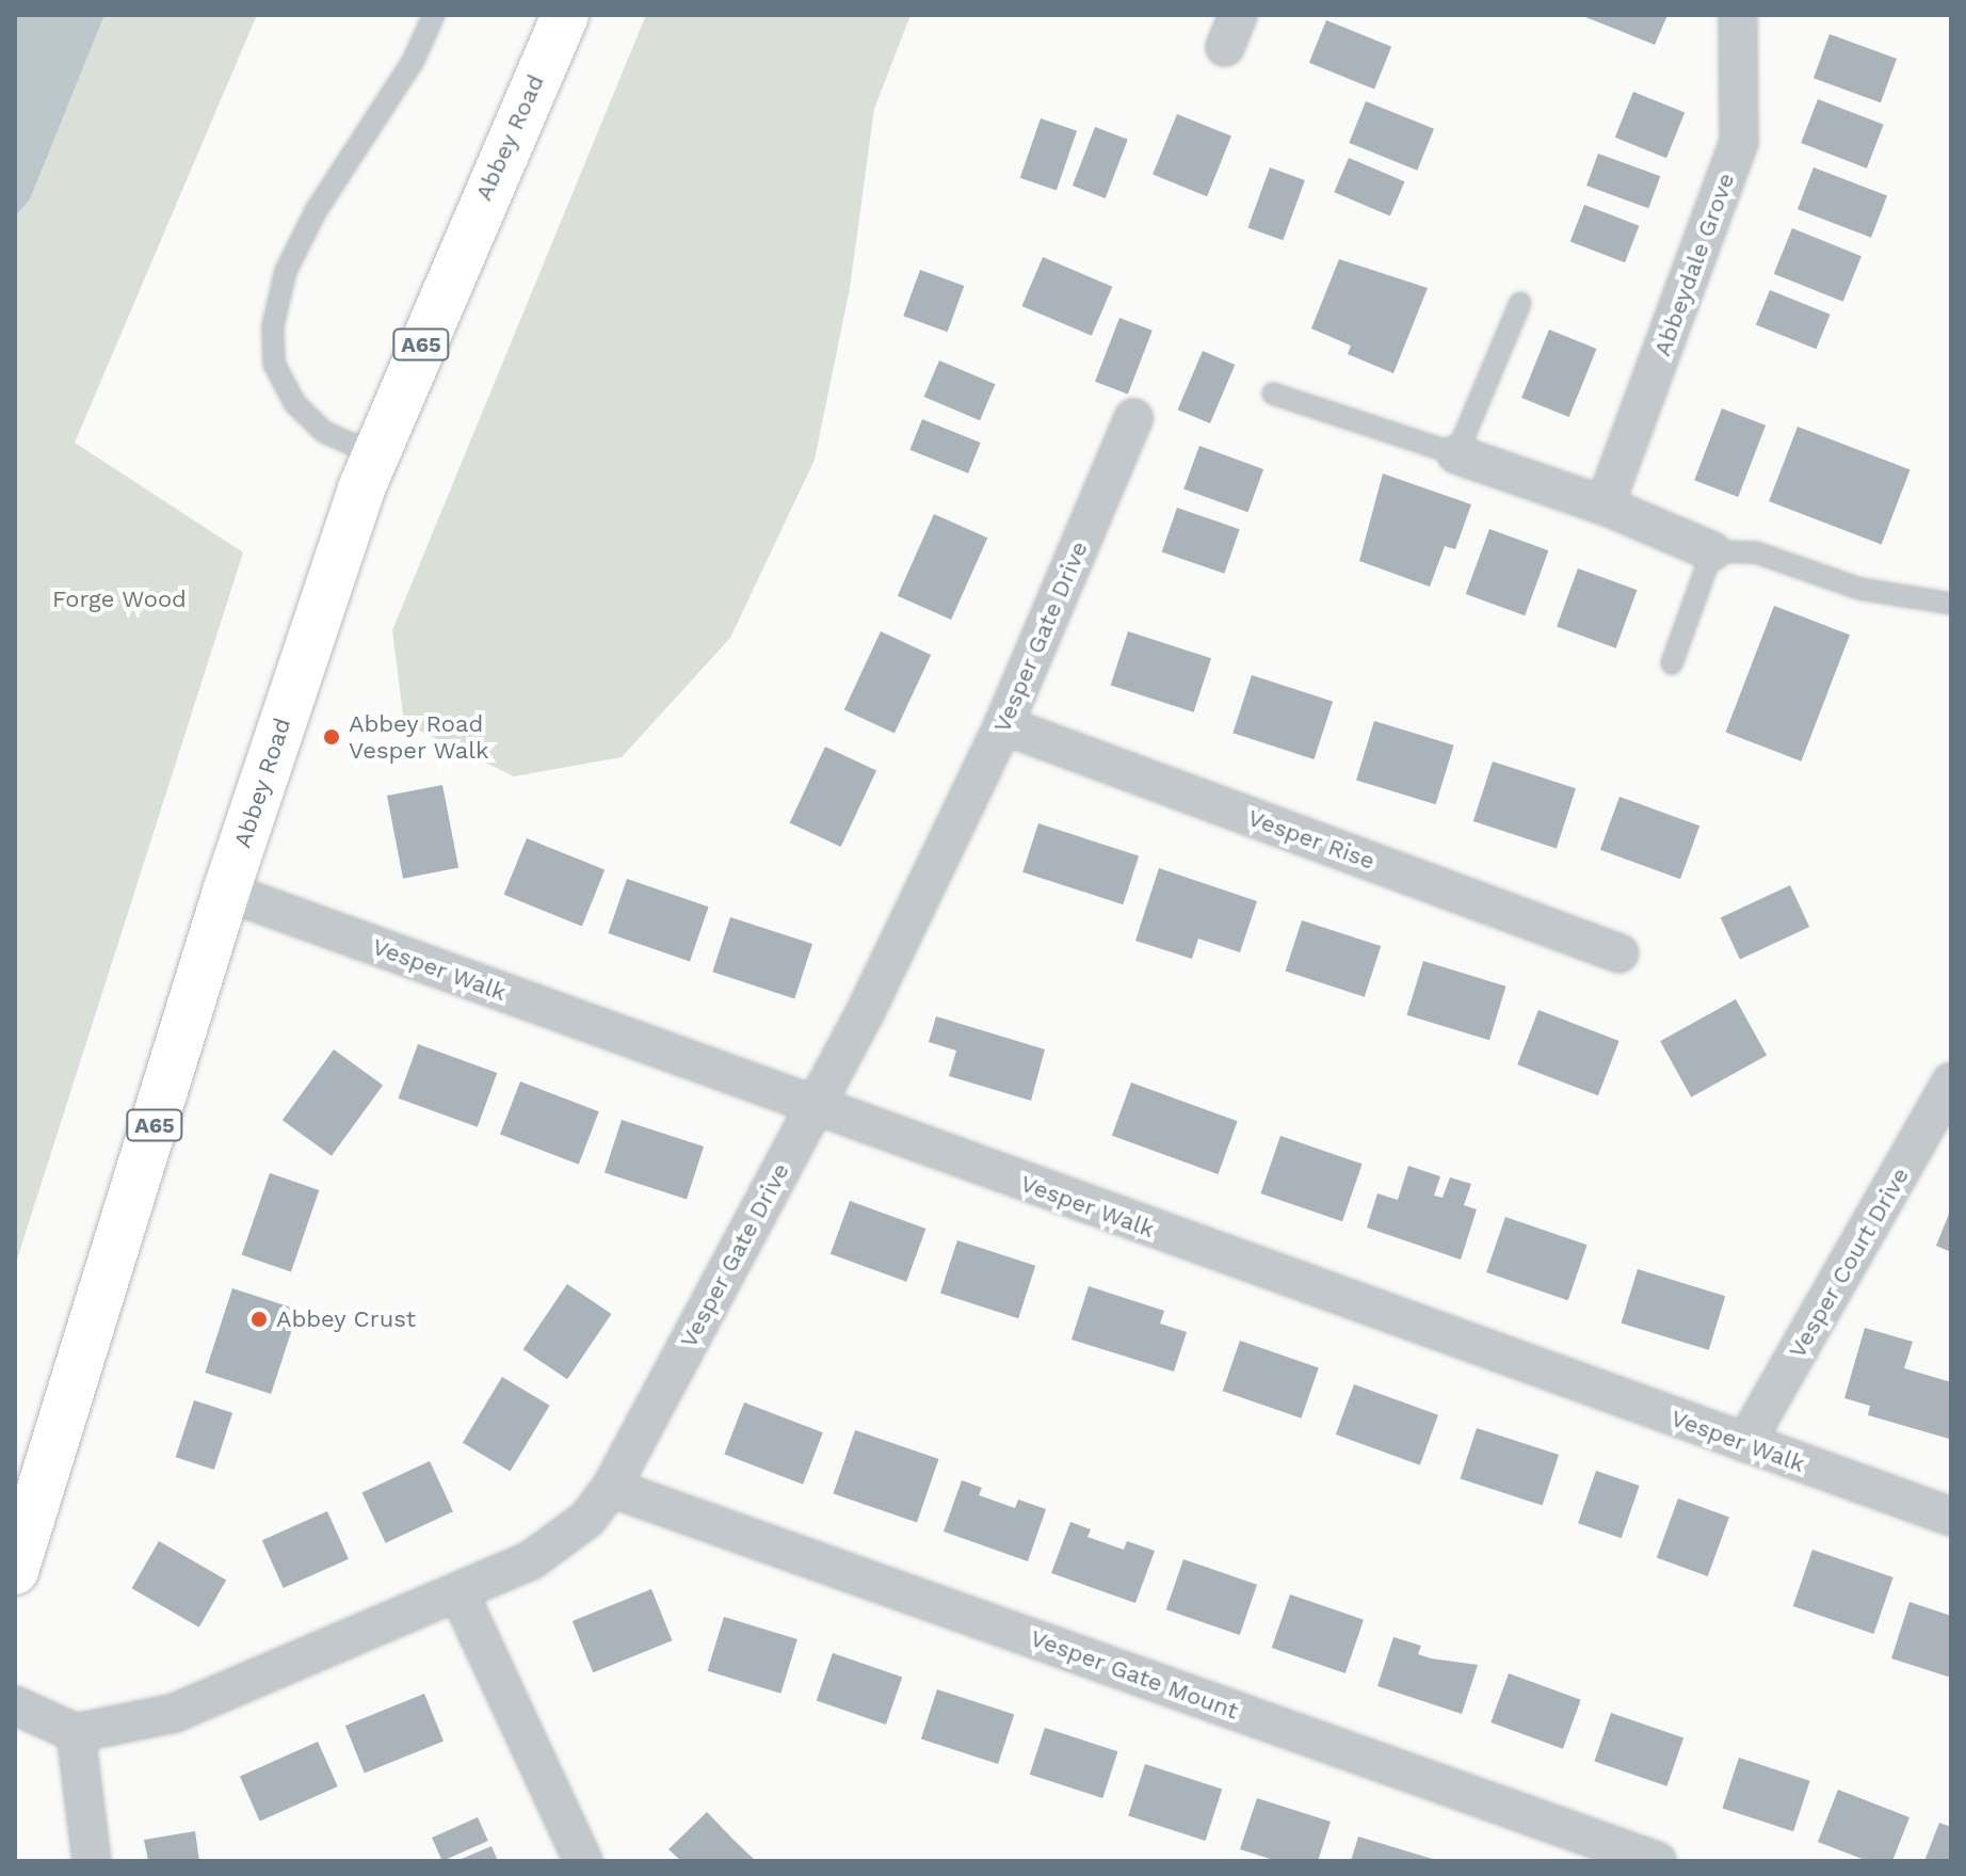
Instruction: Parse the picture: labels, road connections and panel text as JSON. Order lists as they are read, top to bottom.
{
  "streets": {
    "main road": ["Abbey Road", "A65"],
    "street": [
      "Abbeydale Grove",
      "Vesper Gate Drive",
      "Vesper Rise",
      "Vesper Walk",
      "Vesper Court Drive",
      "Vesper Gate Mount"
    ]
  },
  "crossings": [
    ["Abbey Road", "Vesper Walk"],
    ["Vesper Gate Drive", "Vesper Rise"],
    ["Vesper Gate Drive", "Vesper Walk"],
    ["Vesper Gate Drive", "Vesper Gate Mount"],
    ["Vesper Walk", "Vesper Court Drive"]
  ],
  "parks": ["Forge Wood"],
  "places": ["Abbey Road Vesper Walk", "Abbey Crust"]
}
